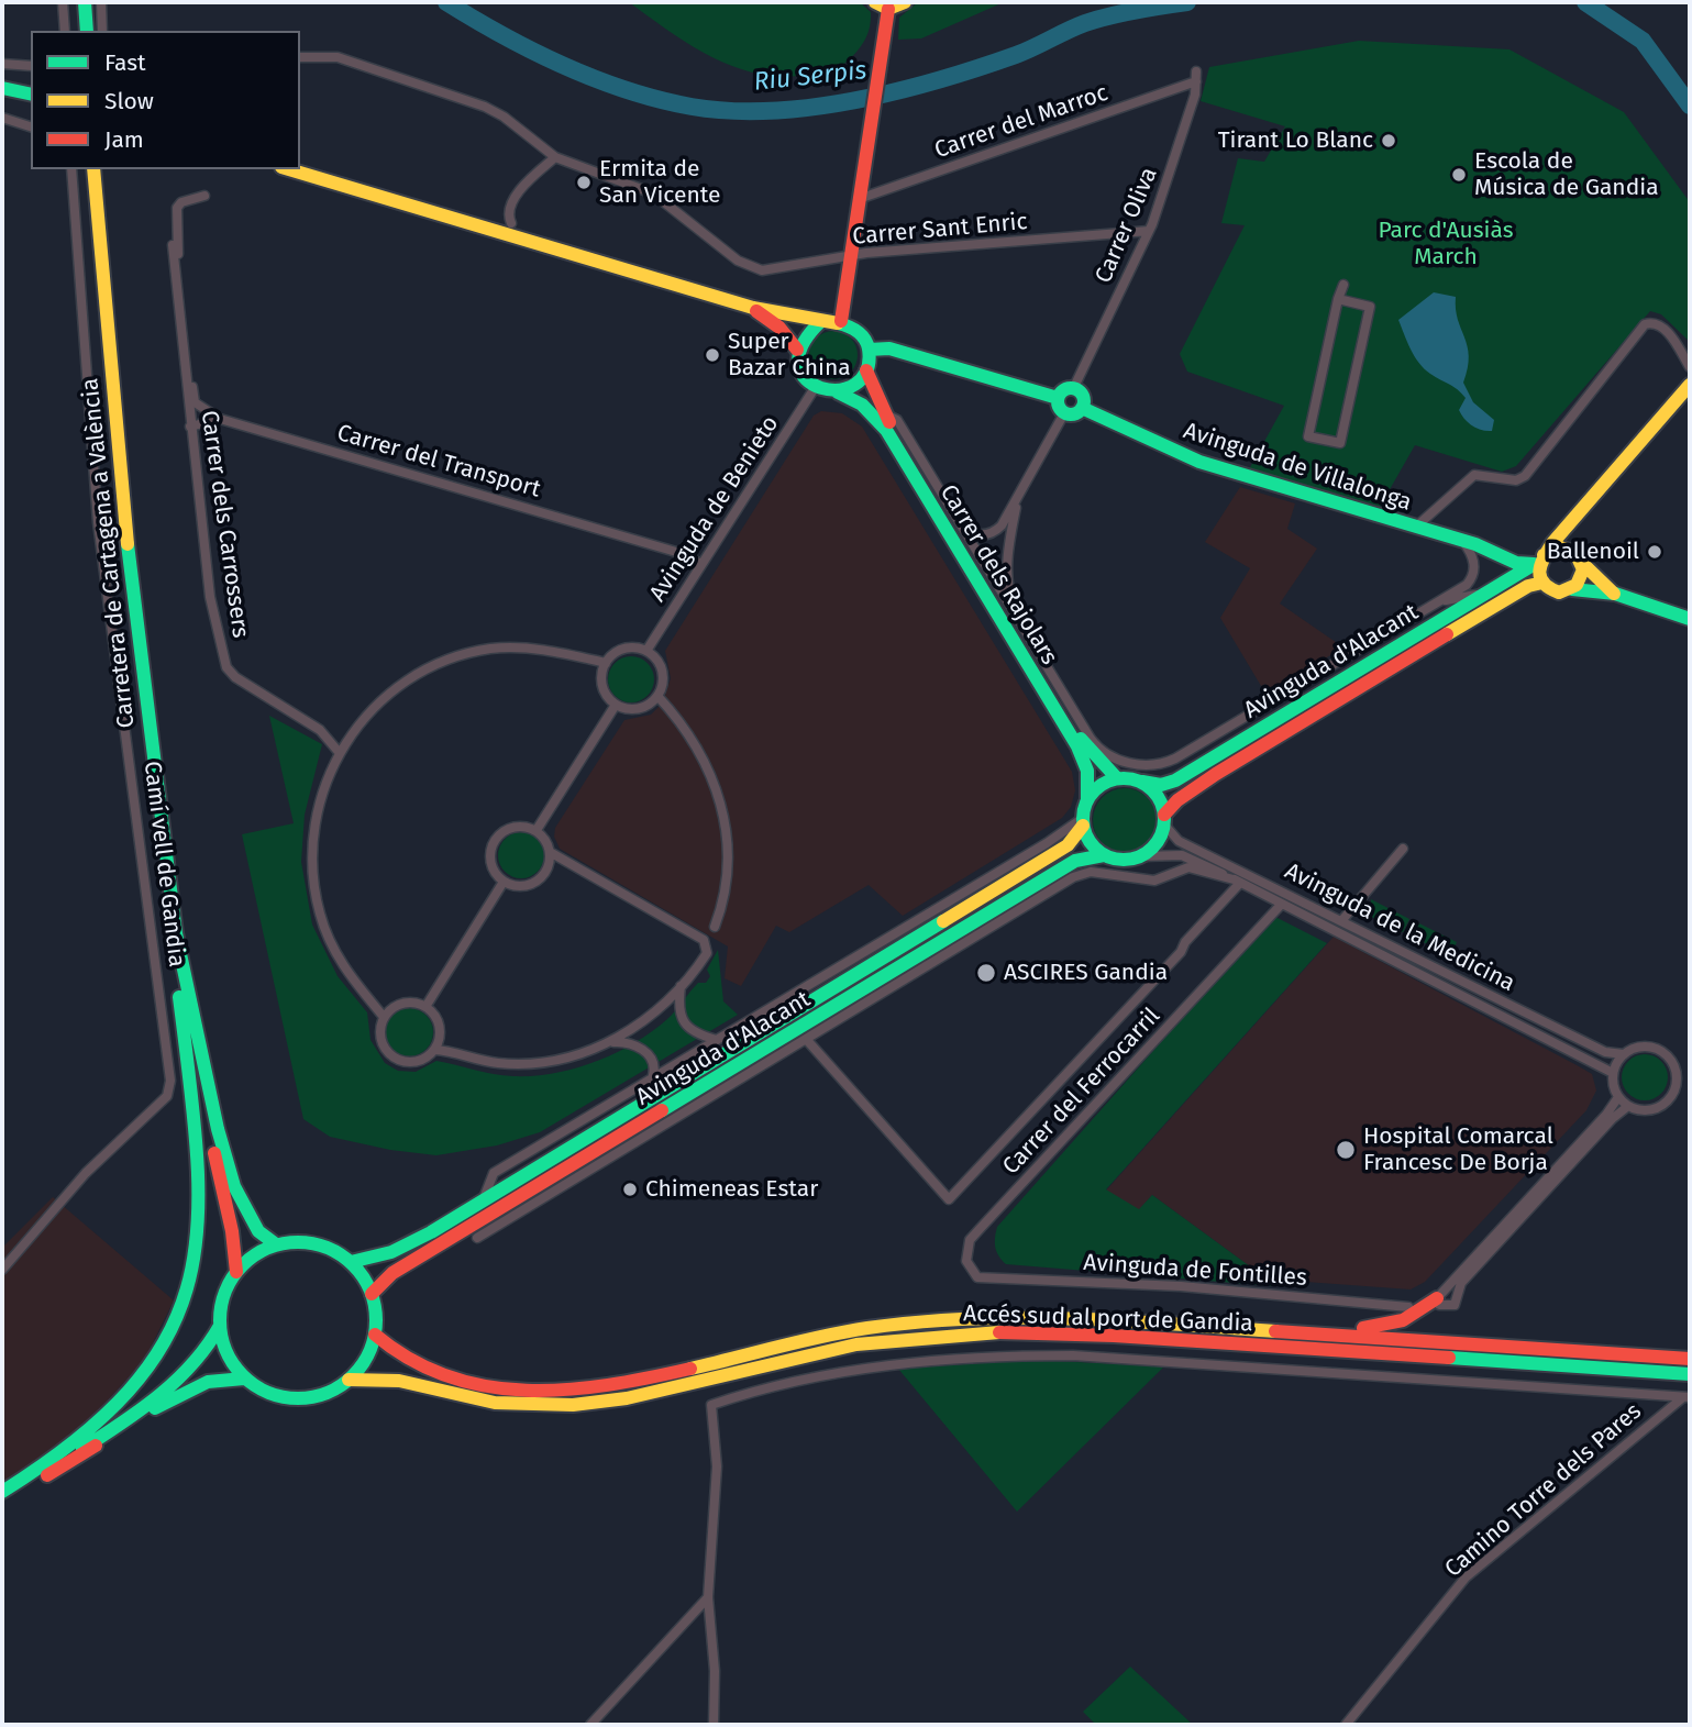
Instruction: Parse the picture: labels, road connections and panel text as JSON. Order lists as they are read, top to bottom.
{
  "streets": {
    "main road": [
      "Avinguda de Villalonga",
      "Carretera de Cartagena a València",
      "Carrer dels Rajolars",
      "Avinguda d'Alacant",
      "Accés sud al port de Gandia"
    ],
    "street": [
      "Carrer del Marroc",
      "Carrer Oliva",
      "Carrer Sant Enric",
      "Carrer del Transport",
      "Avinguda de Benieto",
      "Carrer dels Carrossers",
      "Camí vell de Gandia",
      "Avinguda de la Medicina",
      "Carrer del Ferrocarril",
      "Avinguda de Fontilles",
      "Camino Torre dels Pares"
    ]
  },
  "crossings": [
    ["Carrer del Marroc", "Carrer Oliva"],
    ["Carrer Oliva", "Carrer Sant Enric"],
    ["Carrer Oliva", "Avinguda de Villalonga"],
    ["Carrer del Transport", "Avinguda de Benieto"],
    ["Carrer del Transport", "Carrer dels Carrossers"],
    ["Avinguda de Villalonga", "Avinguda d'Alacant"],
    ["Avinguda de Benieto", "Carrer dels Rajolars"],
    ["Carrer dels Rajolars", "Avinguda d'Alacant"],
    ["Carrer dels Rajolars", "Avinguda de la Medicina"],
    ["Avinguda d'Alacant", "Avinguda de la Medicina"],
    ["Avinguda d'Alacant", "Carrer del Ferrocarril"],
    ["Avinguda d'Alacant", "Accés sud al port de Gandia"],
    ["Avinguda de la Medicina", "Carrer del Ferrocarril"],
    ["Carrer del Ferrocarril", "Avinguda de Fontilles"]
  ],
  "water": ["Riu Serpis"],
  "parks": ["Parc d'Ausiàs March"],
  "places": [
    "Tirant Lo Blanc",
    "Escola de Música de Gandia",
    "Ermita de San Vicente",
    "Super Bazar China",
    "Ballenoil",
    "ASCIRES Gandia",
    "Hospital Comarcal Francesc De Borja",
    "Chimeneas Estar"
  ],
  "legend": ["Fast", "Slow", "Jam"]
}
